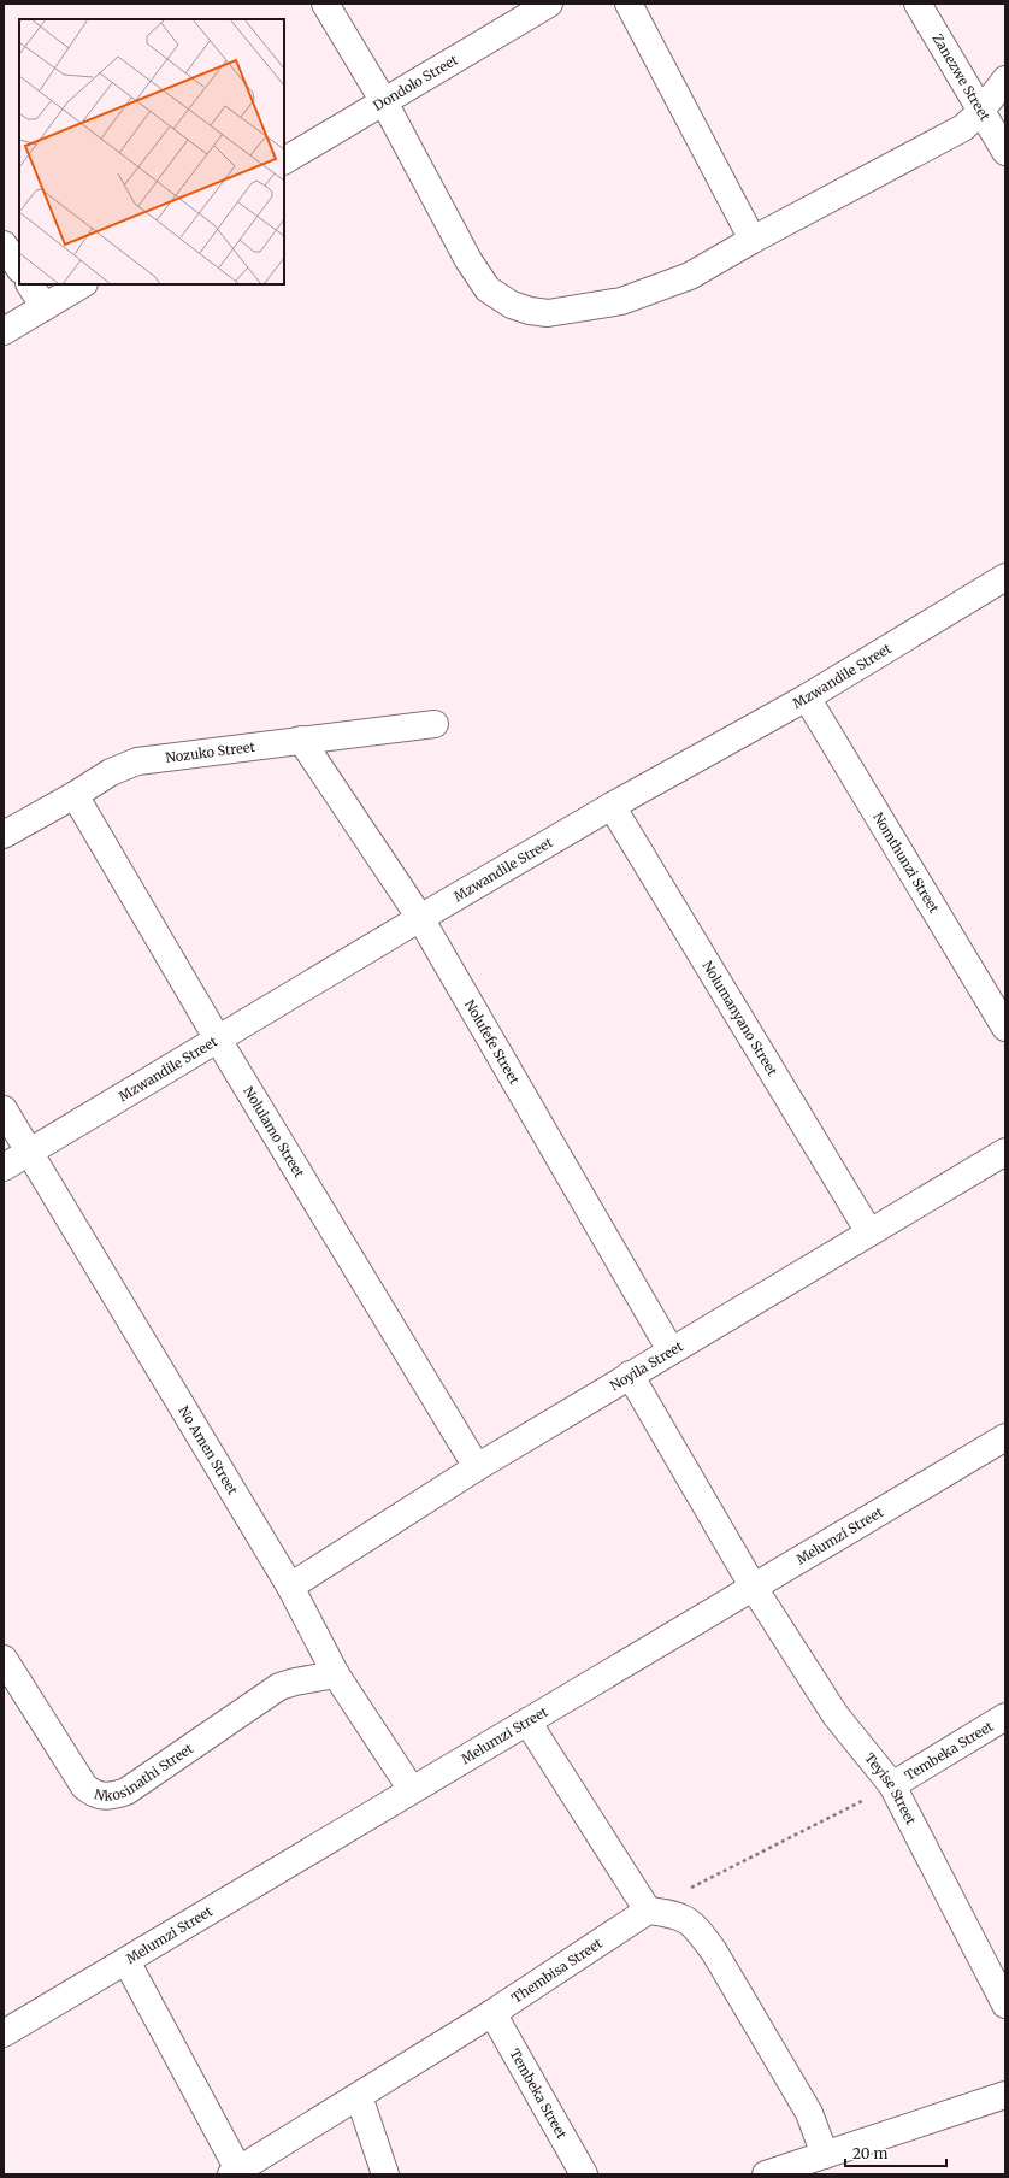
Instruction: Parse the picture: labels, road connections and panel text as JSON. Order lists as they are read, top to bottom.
{
  "streets": {
    "street": [
      "Zanezwe Street",
      "Dondolo Street",
      "Mzwandile Street",
      "Nozuko Street",
      "Nomthunzi Street",
      "Nolumanyano Street",
      "Nolufefe Street",
      "Nolulamo Street",
      "Noyila Street",
      "No Amen Street",
      "Melumzi Street",
      "Tembeka Street",
      "Nkosinathi Street",
      "Teyise Street",
      "Thembisa Street"
    ]
  },
  "crossings": [
    ["Mzwandile Street", "Nomthunzi Street"],
    ["Mzwandile Street", "Nolumanyano Street"],
    ["Mzwandile Street", "Nolufefe Street"],
    ["Mzwandile Street", "Nolulamo Street"],
    ["Mzwandile Street", "No Amen Street"],
    ["Nozuko Street", "Nolufefe Street"],
    ["Nozuko Street", "Nolulamo Street"],
    ["Nolumanyano Street", "Noyila Street"],
    ["Nolufefe Street", "Noyila Street"],
    ["Nolulamo Street", "Noyila Street"],
    ["Noyila Street", "No Amen Street"],
    ["Noyila Street", "Teyise Street"],
    ["No Amen Street", "Melumzi Street"],
    ["No Amen Street", "Nkosinathi Street"],
    ["Melumzi Street", "Teyise Street"],
    ["Tembeka Street", "Teyise Street"],
    ["Tembeka Street", "Thembisa Street"]
  ],
  "scale_bar": "20 m"
}
